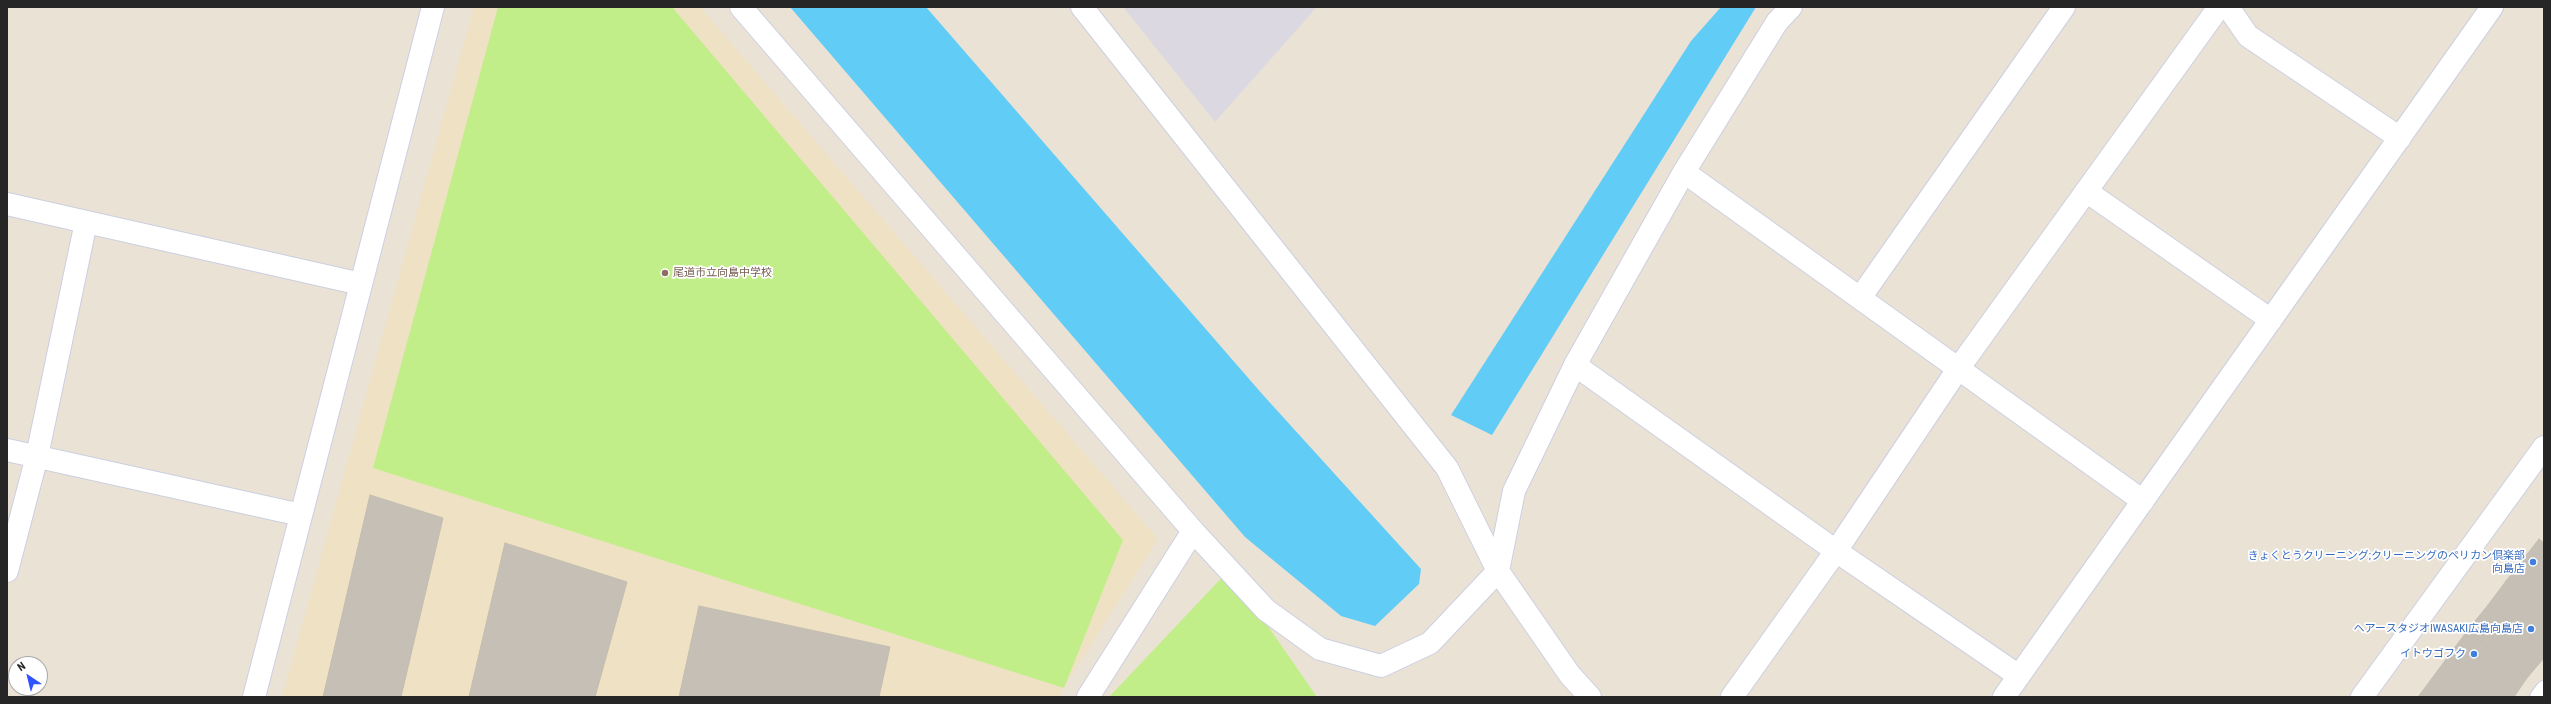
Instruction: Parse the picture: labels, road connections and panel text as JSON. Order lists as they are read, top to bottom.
{
  "places": [
    "尾道市立向島中学校",
    "きょくとうクリーニング;クリーニングのペリカン倶楽部 向島店",
    "ヘアースタジオIWASAKI広島向島店",
    "イトウゴフク"
  ],
  "north": "top left"
}
